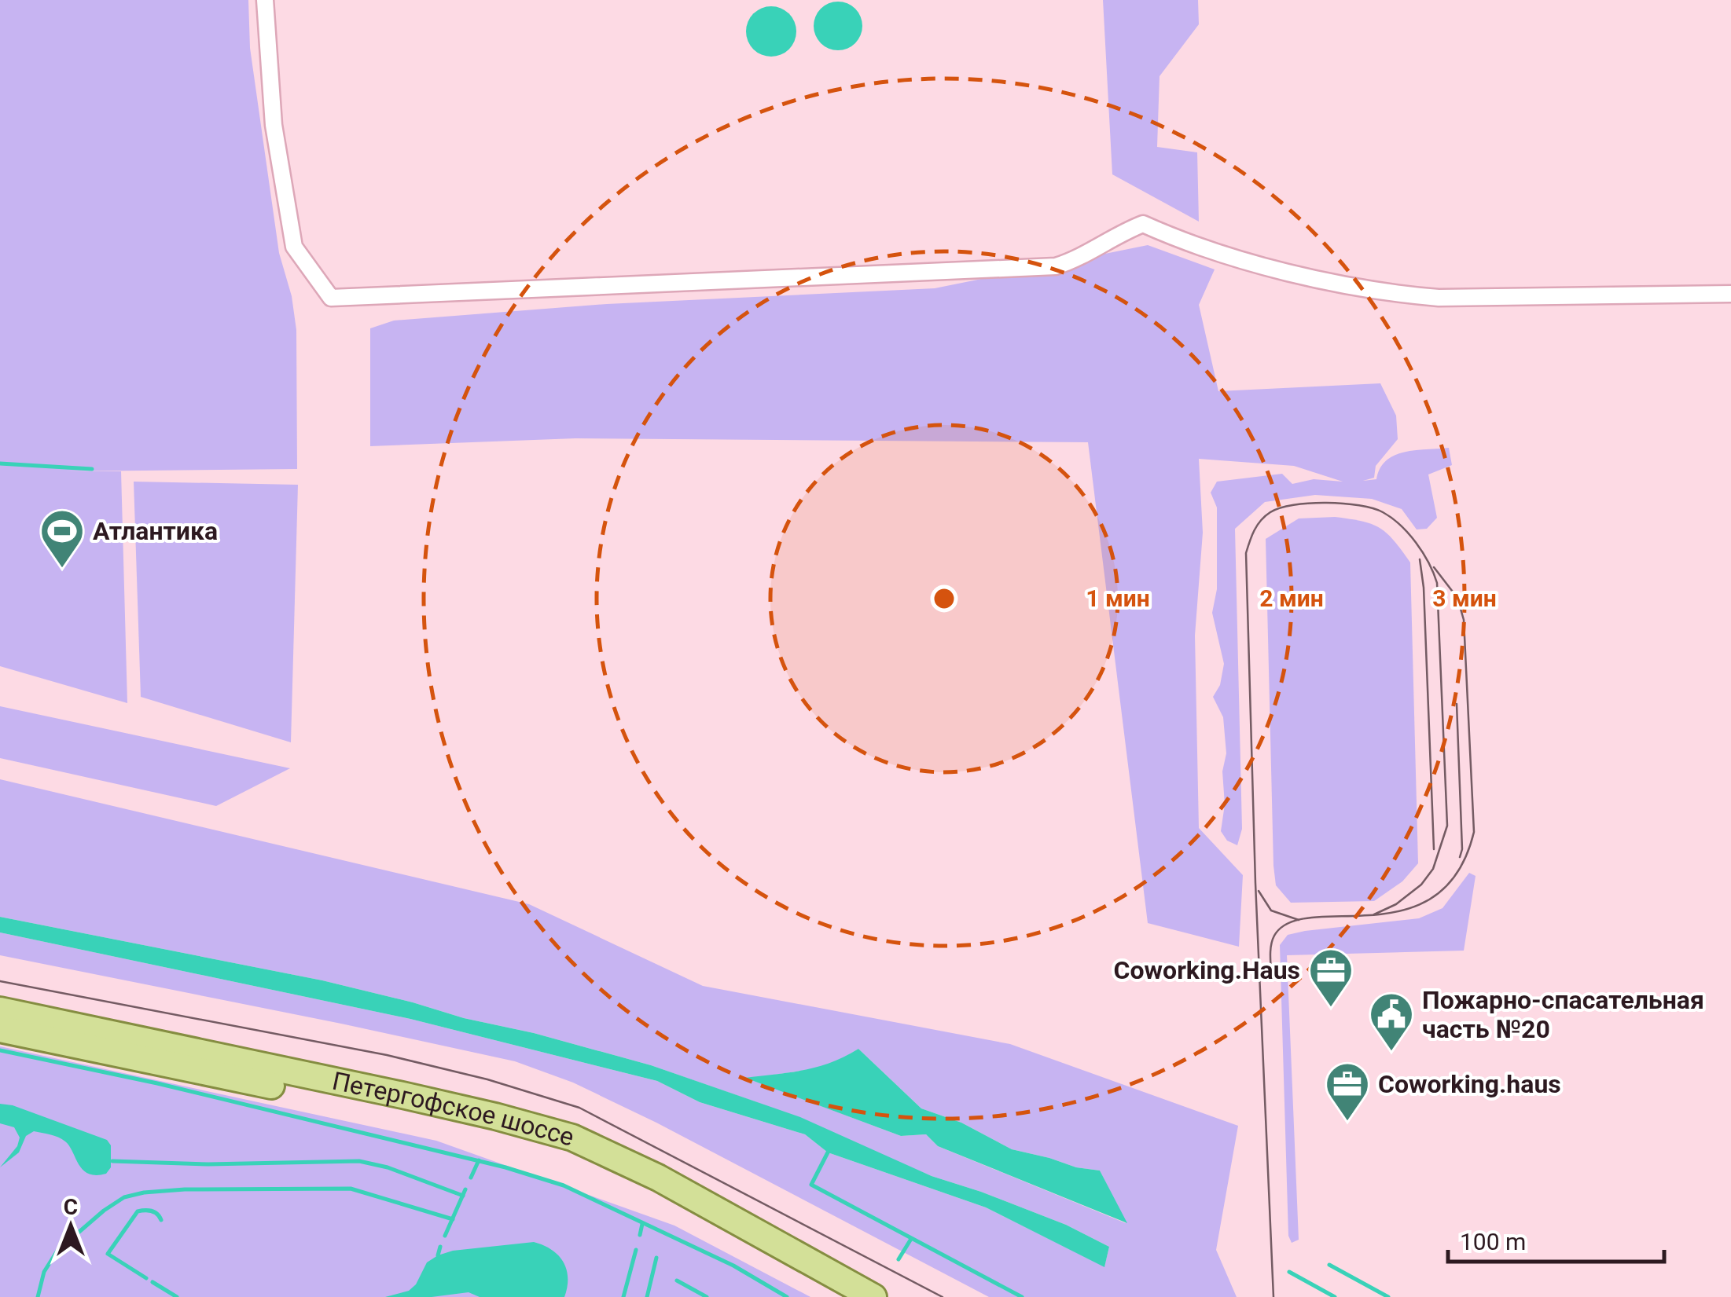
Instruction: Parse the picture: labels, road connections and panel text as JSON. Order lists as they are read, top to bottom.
{
  "streets": {
    "main road": ["Петергофское шоссе"]
  },
  "places": {
    "sports": ["Атлантика"],
    "office": ["Coworking.Haus", "Coworking.haus"],
    "public building": ["Пожарно-спасательная часть №20"]
  },
  "scale_bar": "100 m",
  "north": "top",
  "rings": ["1 мин", "2 мин", "3 мин"]
}
